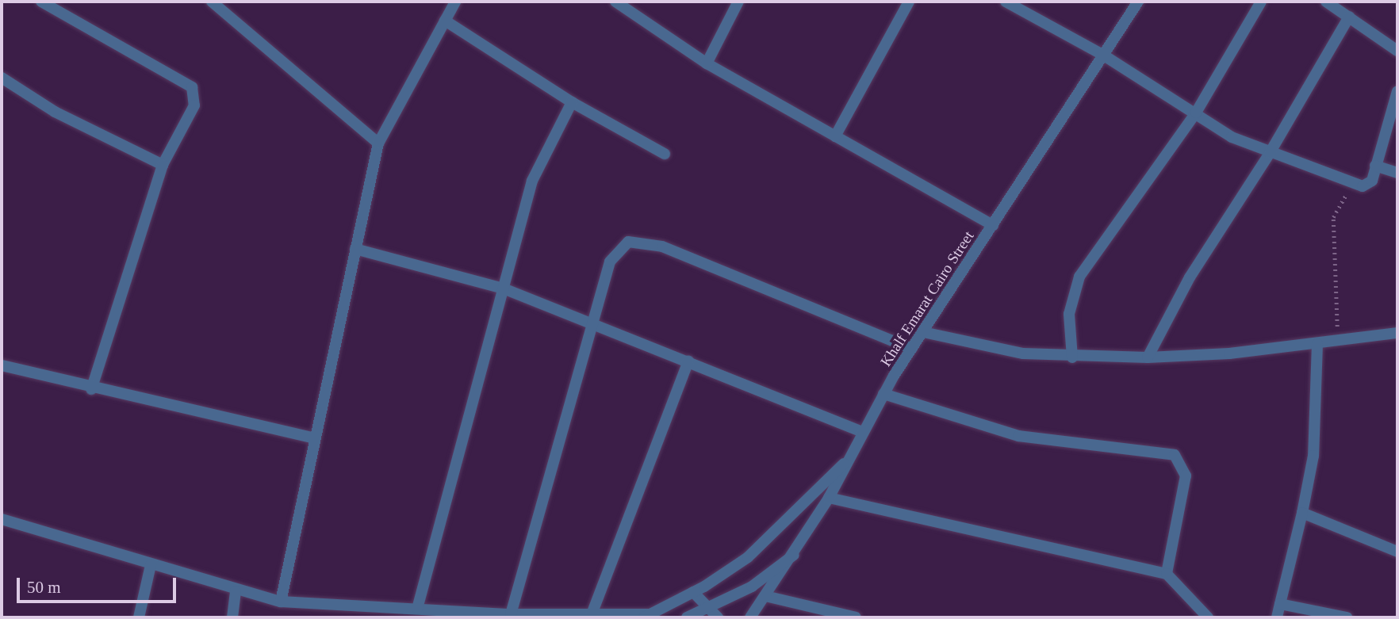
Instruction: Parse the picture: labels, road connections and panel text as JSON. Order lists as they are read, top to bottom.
{
  "streets": {
    "street": ["Khalf Emarat Cairo Street"]
  },
  "scale_bar": "50 m"
}
